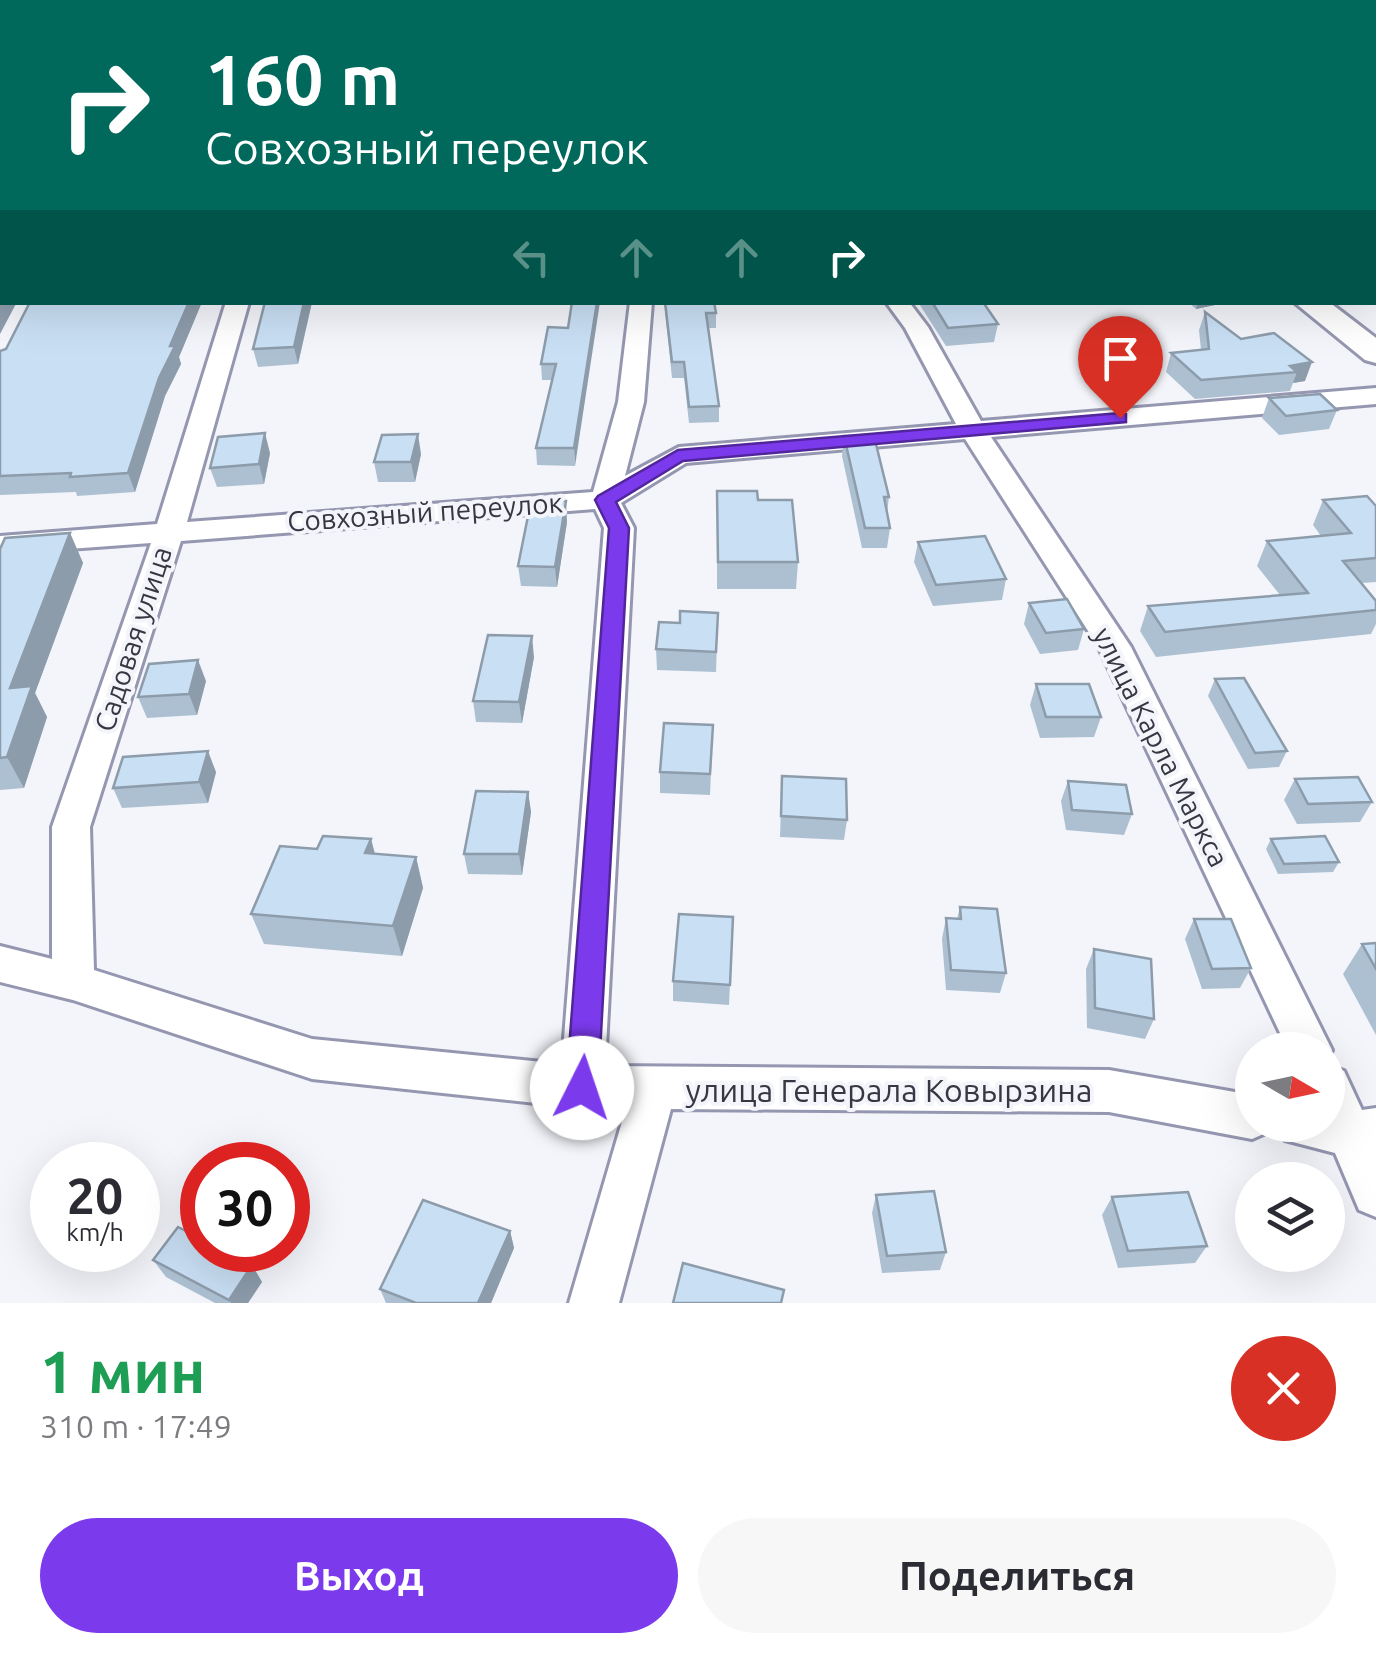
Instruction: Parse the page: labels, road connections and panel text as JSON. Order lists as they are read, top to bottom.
{
  "streets": {
    "street": [
      "Совхозный переулок",
      "Садовая улица",
      "улица Карла Маркса",
      "улица Генерала Ковырзина"
    ]
  },
  "crossings": [
    ["Совхозный переулок", "Садовая улица"],
    ["Совхозный переулок", "улица Карла Маркса"],
    ["Садовая улица", "улица Генерала Ковырзина"]
  ],
  "north": "right",
  "page": {
    "turn": ["160 m", "Совхозный переулок"],
    "speed": "20 km/h",
    "limit": "30",
    "heading": ["1 мин", "310 m · 17:49"],
    "buttons": ["Выход", "Поделиться"]
  }
}
